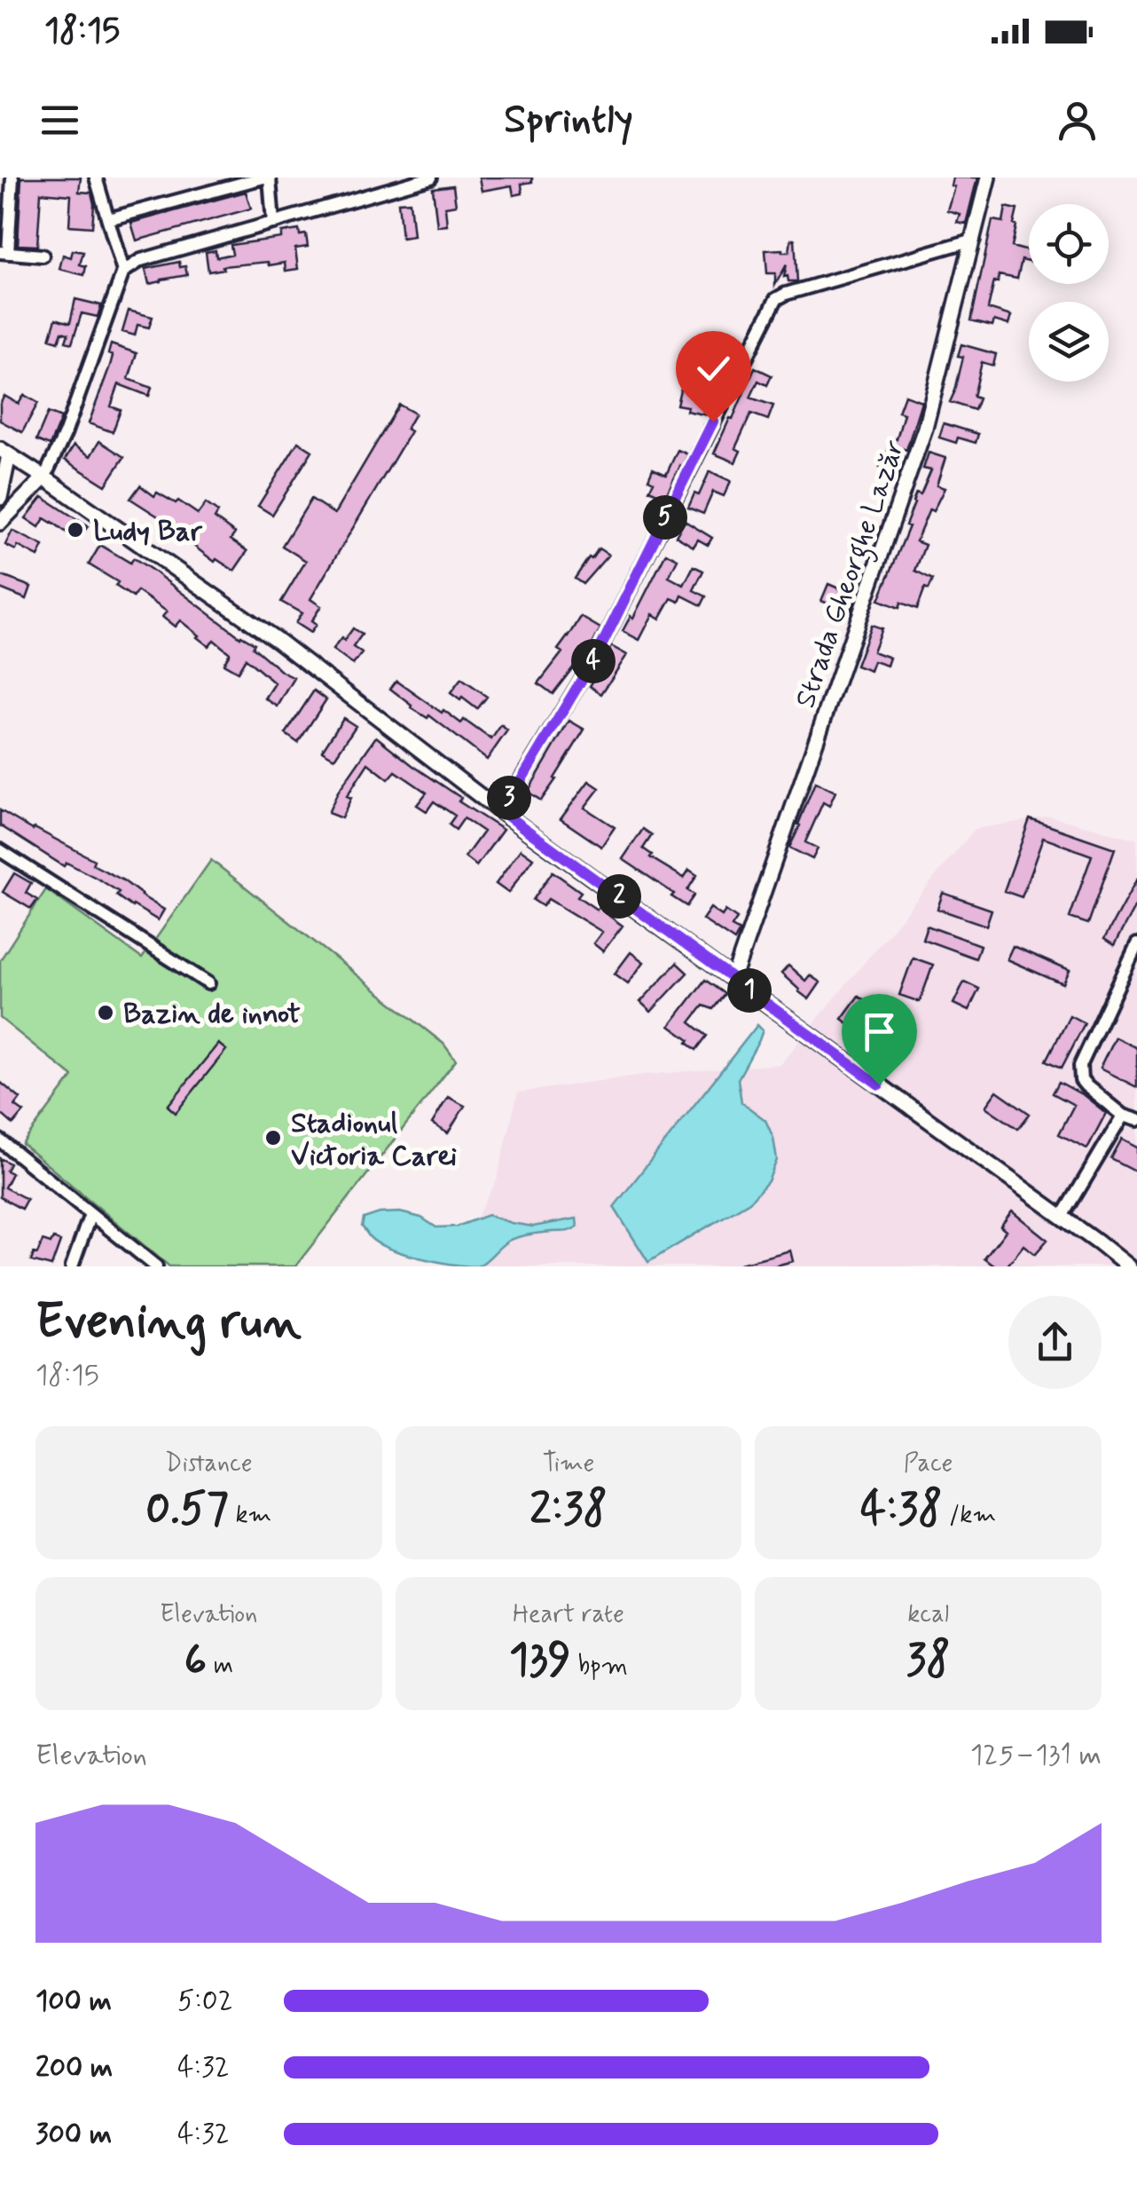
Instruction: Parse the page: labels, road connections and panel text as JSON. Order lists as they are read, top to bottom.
{
  "streets": {
    "main road": ["Strada Gheorghe Lazăr"]
  },
  "places": ["Ludy Bar", "Bazin de innot", "Stadionul Victoria Carei"],
  "page": {
    "status": "18:15",
    "header": "Sprintly",
    "pins": [
      "5",
      "4",
      "3",
      "2",
      "1"
    ],
    "heading": ["Evening run", "18:15"],
    "stats": [
      ["Distance", "0.57 km"],
      ["Time", "2:38"],
      ["Pace", "4:38 /km"],
      ["Elevation", "6 m"],
      ["Heart rate", "139 bpm"],
      ["kcal", "38"]
    ],
    "chart": ["Elevation", "125–131 m"],
    "list": [
      {
        "name": "100 m",
        "note": "5:02"
      },
      {
        "name": "200 m",
        "note": "4:32"
      },
      {
        "name": "300 m",
        "note": "4:32"
      }
    ]
  }
}
